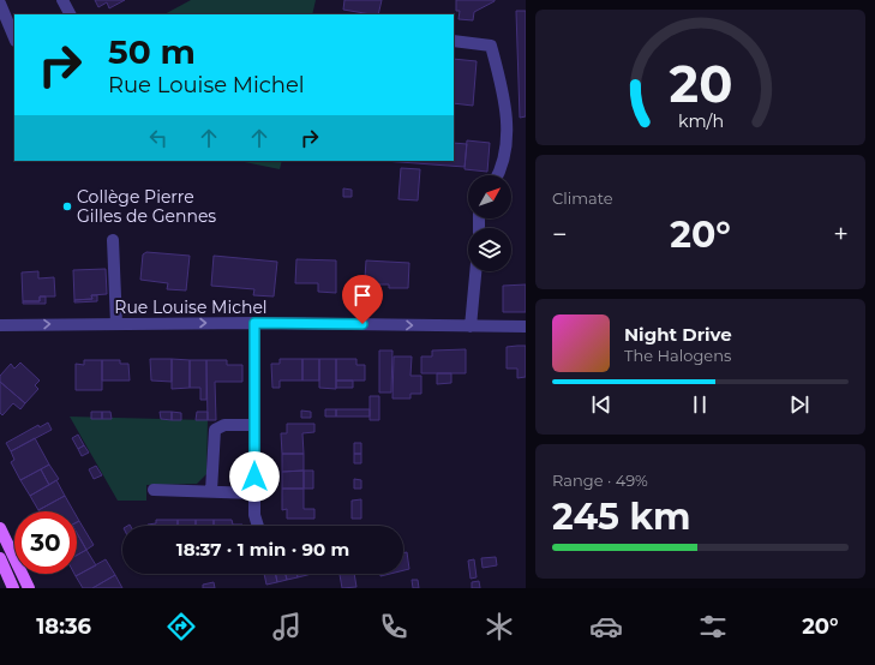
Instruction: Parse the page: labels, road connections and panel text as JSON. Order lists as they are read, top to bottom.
{
  "streets": {
    "street": ["Rue Louise Michel"]
  },
  "one_way": ["Rue Louise Michel"],
  "places": ["Collège Pierre Gilles de Gennes"],
  "north": "top right",
  "page": {
    "turn": ["50 m", "Rue Louise Michel"],
    "tile": [
      "Climate",
      ["Range · 49%", "245 km"]
    ],
    "heat": ["−", "20°", "+"],
    "song": ["Night Drive", "The Halogens"],
    "limit": "30",
    "trip": "18:37 · 1 min · 90 m",
    "tabs": ["18:36", "20°"],
    "gauge": ["20", "km/h"]
  }
}
